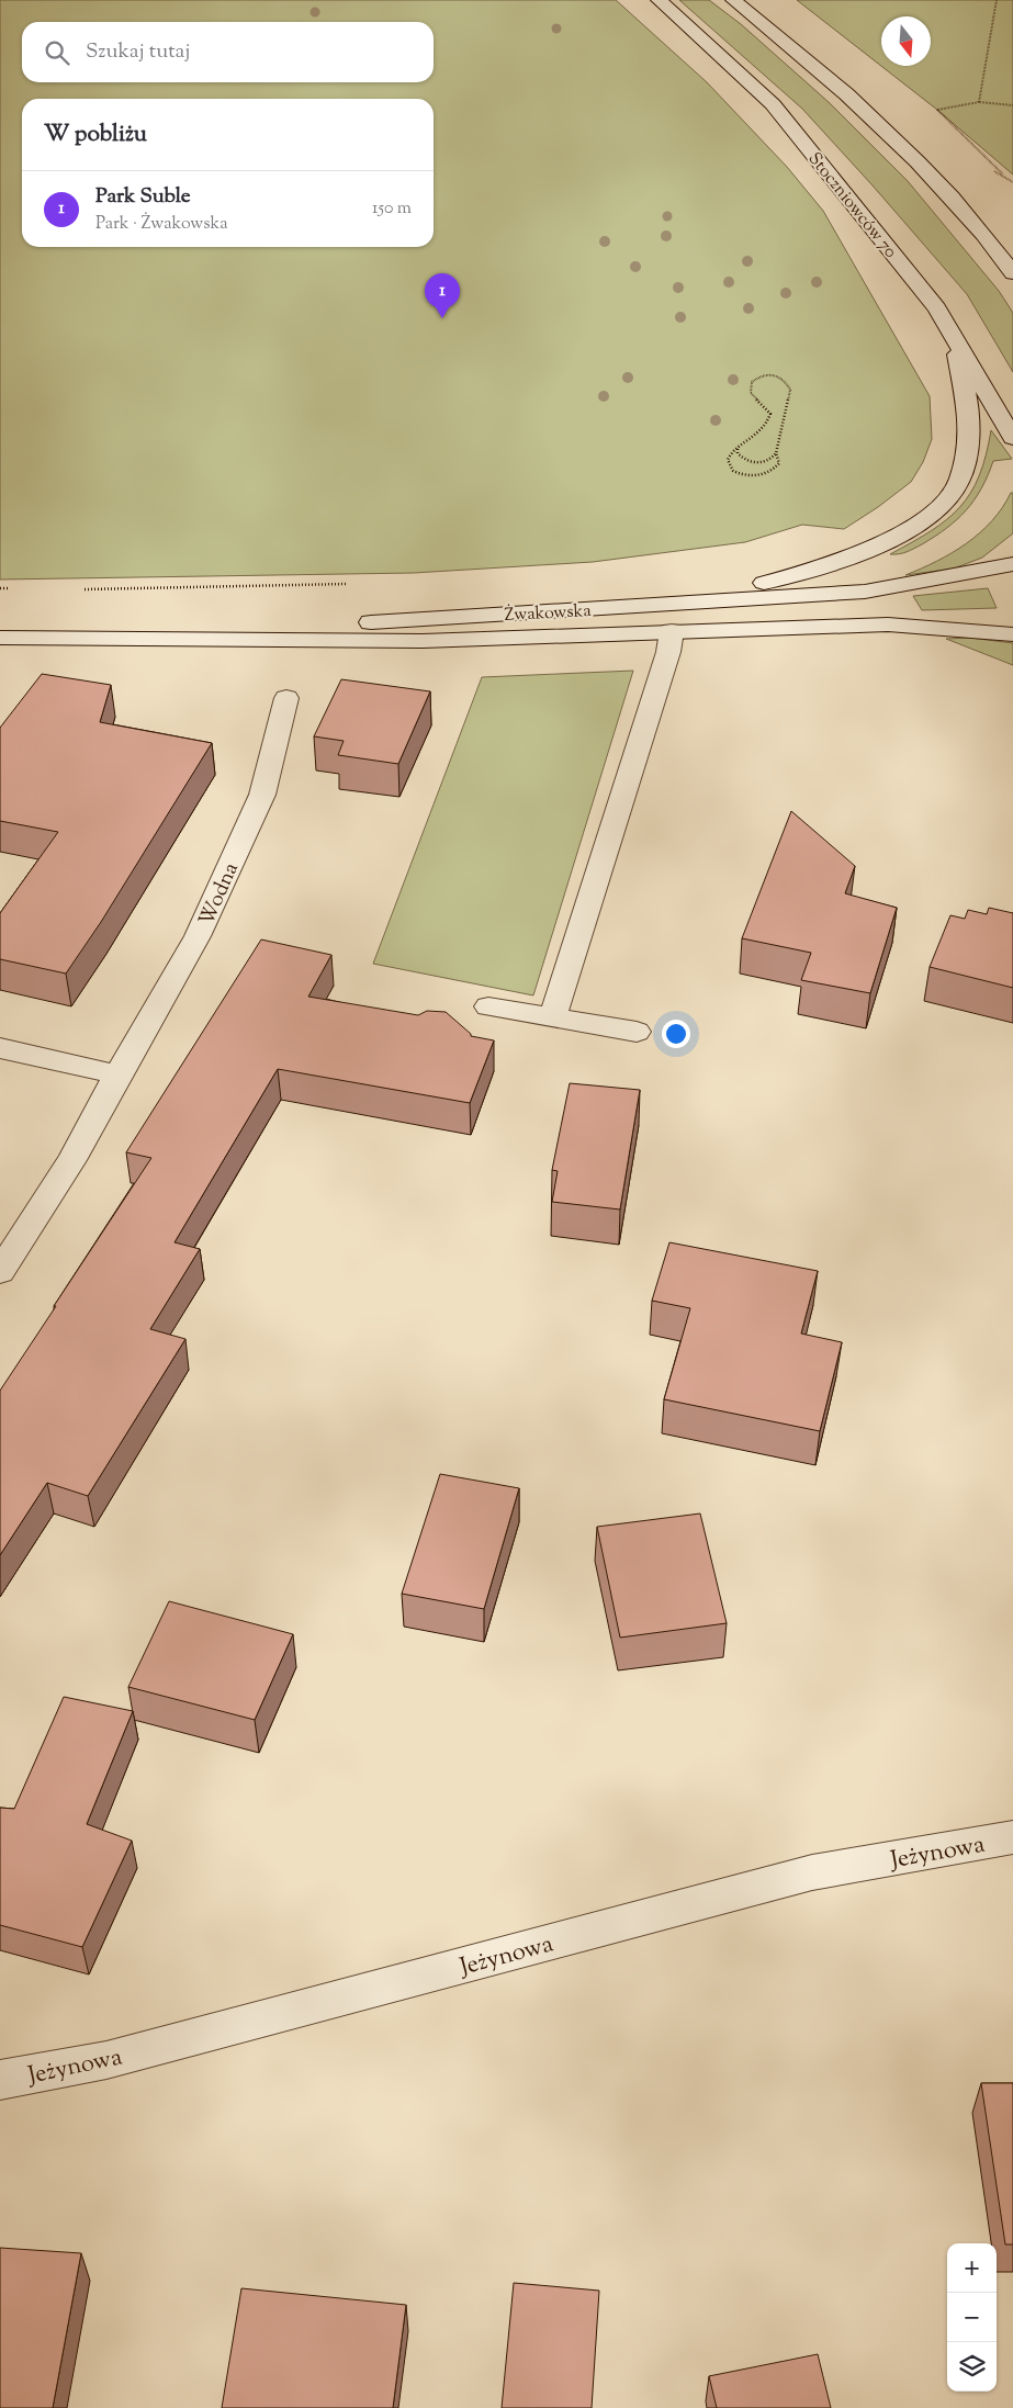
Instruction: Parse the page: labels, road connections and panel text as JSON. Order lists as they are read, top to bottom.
{
  "streets": {
    "street": [
      "Stoczniowców 70",
      "Żwakowska",
      "Wodna",
      "Jeżynowa"
    ]
  },
  "north": "bottom",
  "page": {
    "search": "Szukaj tutaj",
    "heading": "W pobliżu",
    "list": [
      {
        "mark": "1",
        "name": "Park Suble",
        "note": "Park · Żwakowska",
        "value": "150 m"
      }
    ],
    "pins": "1",
    "map_buttons": ["+", "−"]
  }
}
